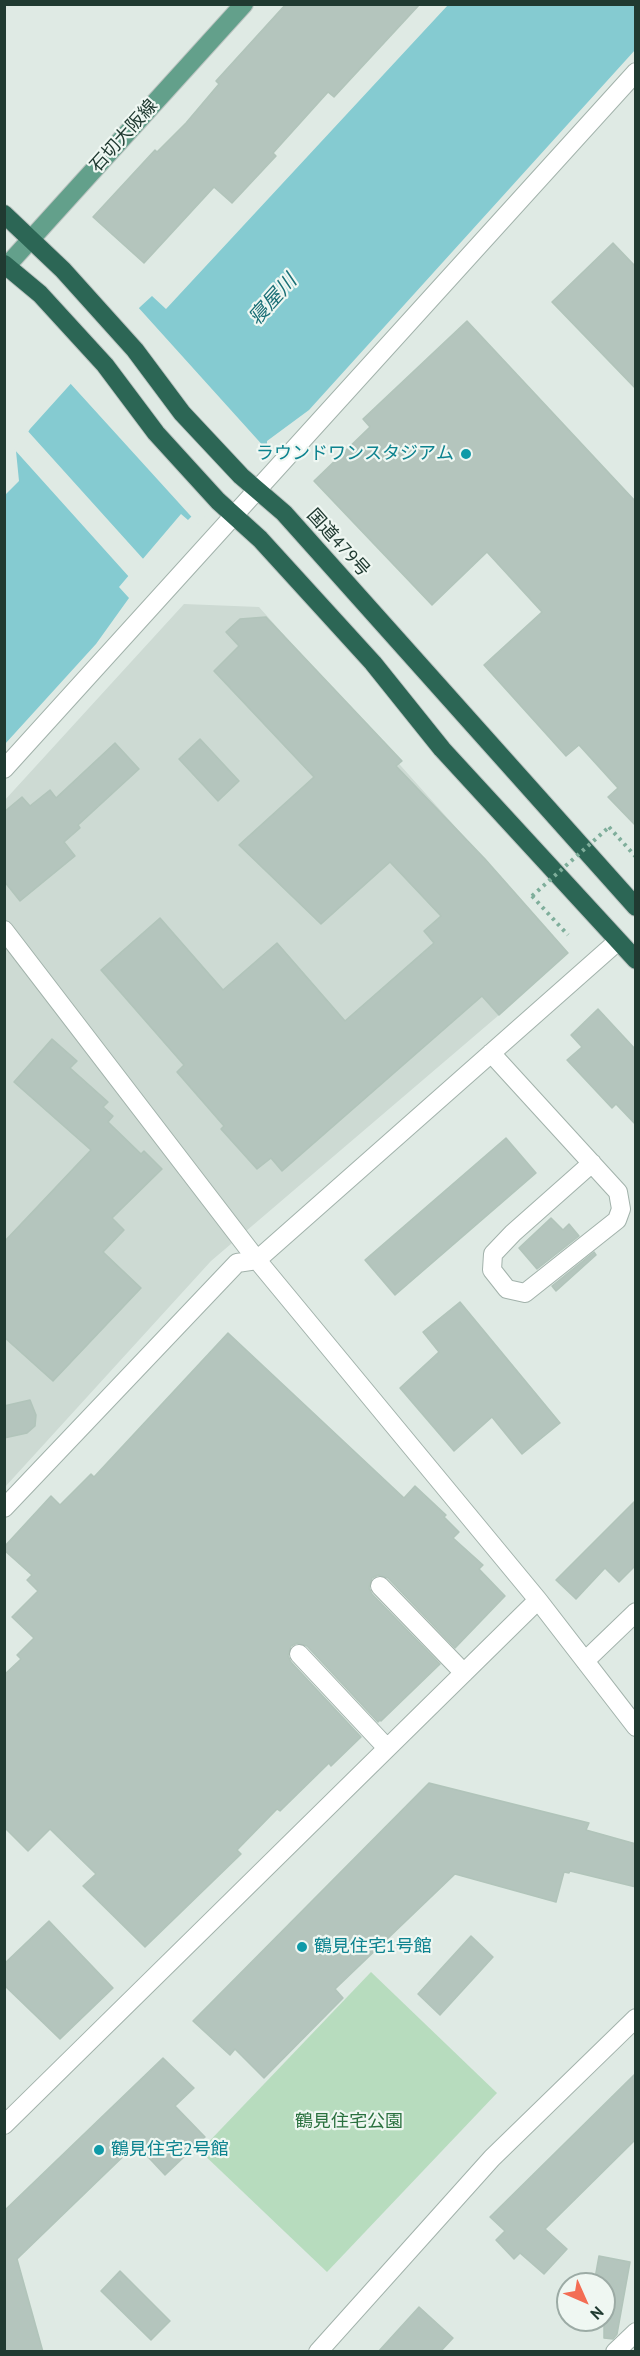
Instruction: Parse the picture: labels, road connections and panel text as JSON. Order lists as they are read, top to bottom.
{
  "streets": {
    "highway": ["国道479号"],
    "main road": ["石切大阪線"]
  },
  "crossings": [
    ["石切大阪線", "国道479号"]
  ],
  "water": ["寝屋川"],
  "parks": ["鶴見住宅公園"],
  "places": ["ラウンドワンスタジアム", "鶴見住宅1号館", "鶴見住宅2号館"],
  "north": "bottom right"
}
